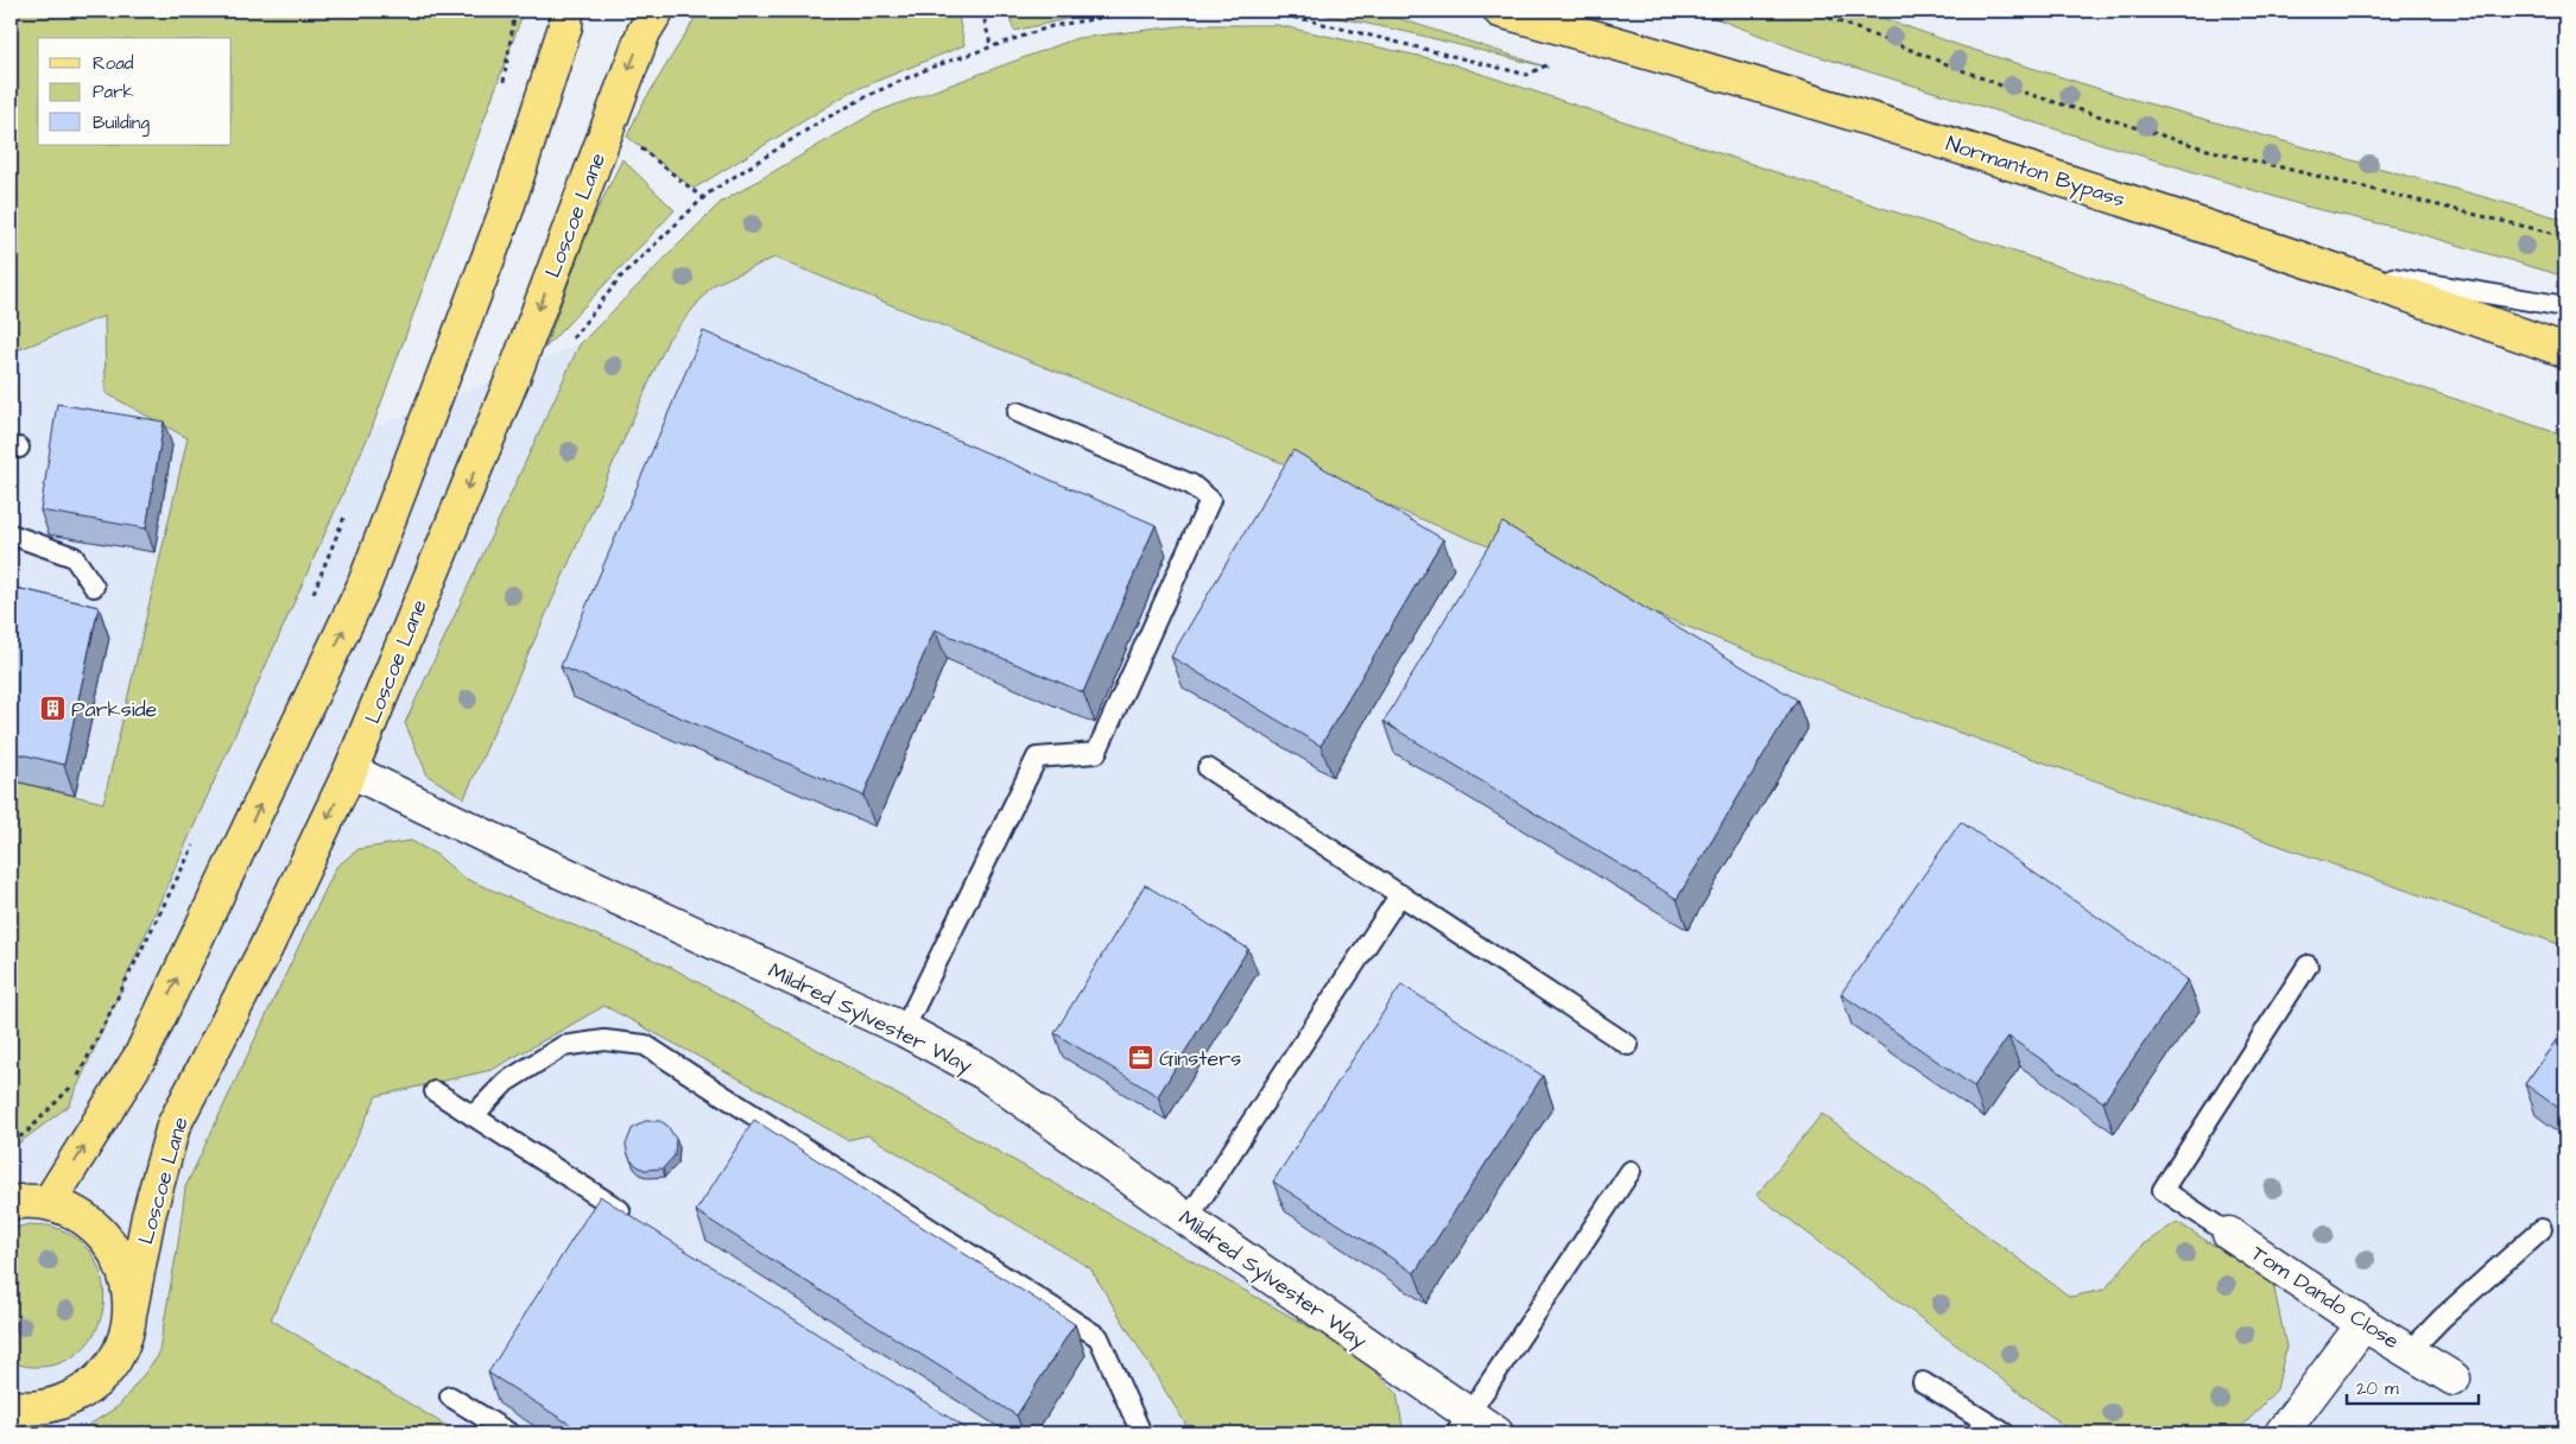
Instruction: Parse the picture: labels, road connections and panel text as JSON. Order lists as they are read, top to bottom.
{
  "streets": {
    "main road": ["Normanton Bypass", "Loscoe Lane"],
    "street": ["Mildred Sylvester Way", "Tom Dando Close"]
  },
  "crossings": [
    ["Loscoe Lane", "Mildred Sylvester Way"]
  ],
  "places": {
    "building": ["Parkside"],
    "office": ["Ginsters"]
  },
  "legend": ["Road", "Park", "Building"],
  "scale_bar": "20 m"
}
